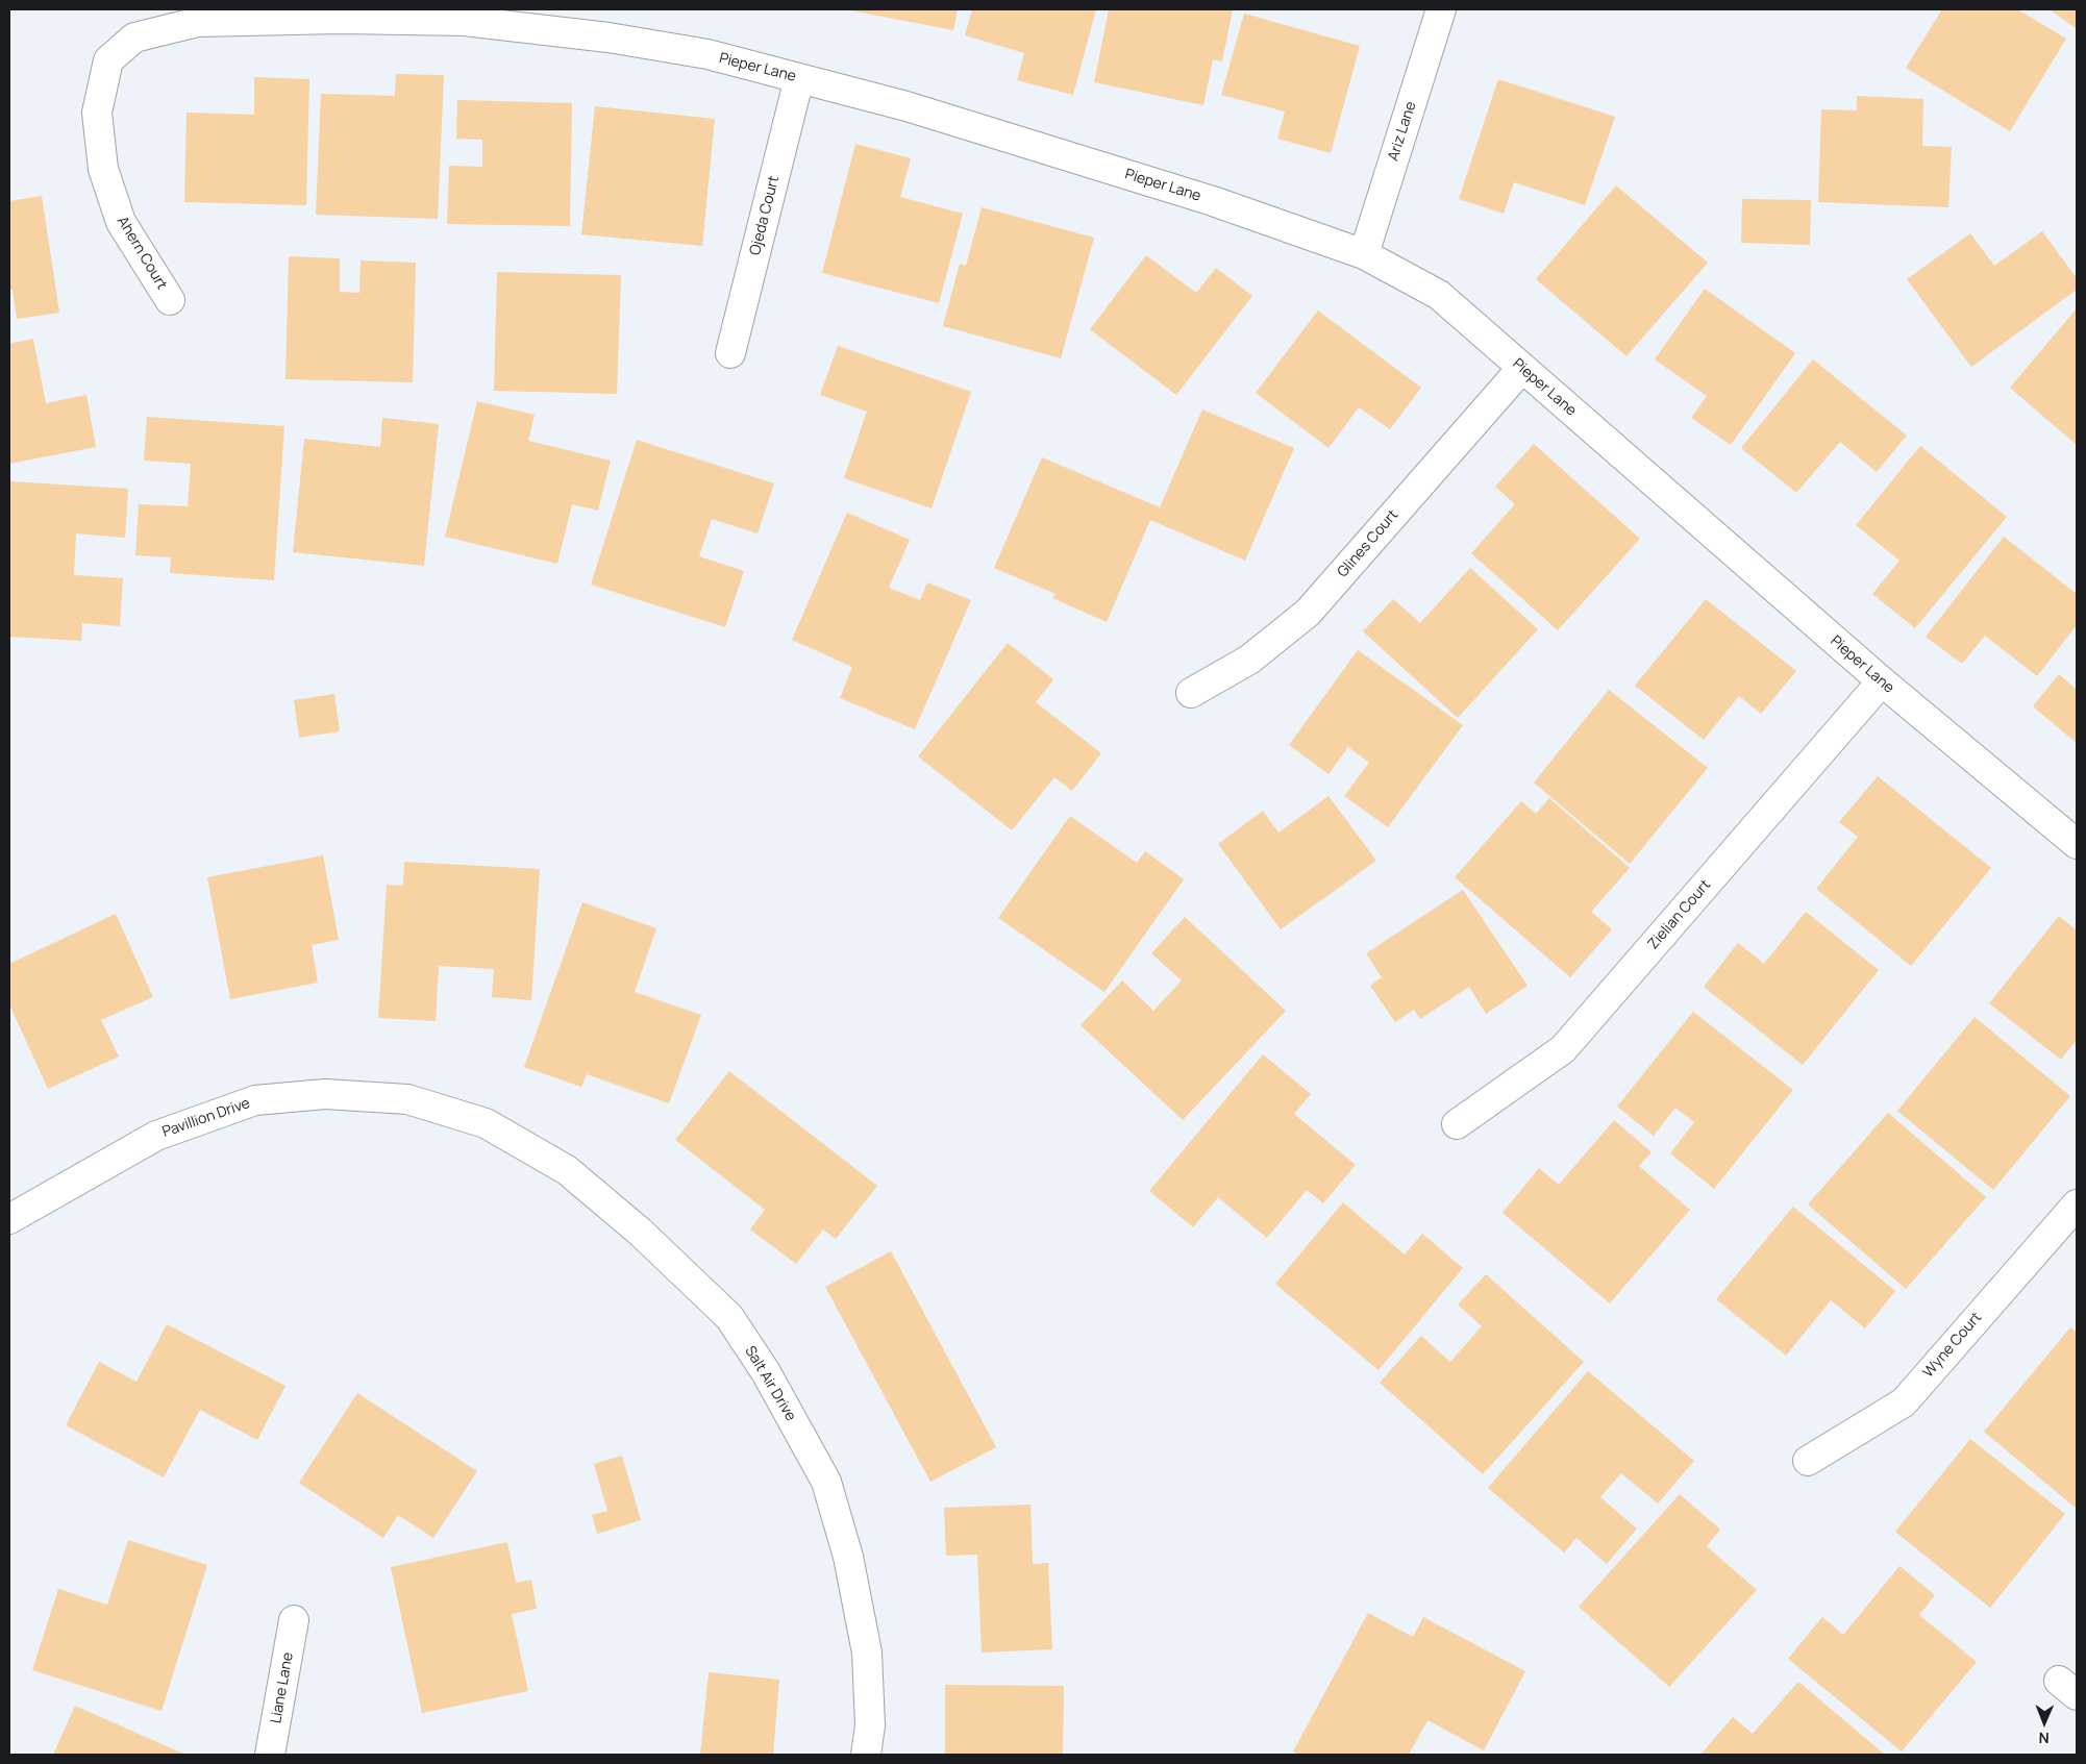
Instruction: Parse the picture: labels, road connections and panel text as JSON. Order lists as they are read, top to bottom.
{
  "streets": {
    "street": [
      "Pieper Lane",
      "Ariz Lane",
      "Ojeda Court",
      "Ahern Court",
      "Glines Court",
      "Zielian Court",
      "Pavillion Drive",
      "Wyne Court",
      "Salt Air Drive",
      "Liane Lane"
    ]
  },
  "crossings": [
    ["Pieper Lane", "Ariz Lane"],
    ["Pieper Lane", "Ojeda Court"],
    ["Pieper Lane", "Ahern Court"],
    ["Pieper Lane", "Glines Court"],
    ["Pieper Lane", "Zielian Court"],
    ["Pavillion Drive", "Salt Air Drive"]
  ],
  "north": "bottom"
}
